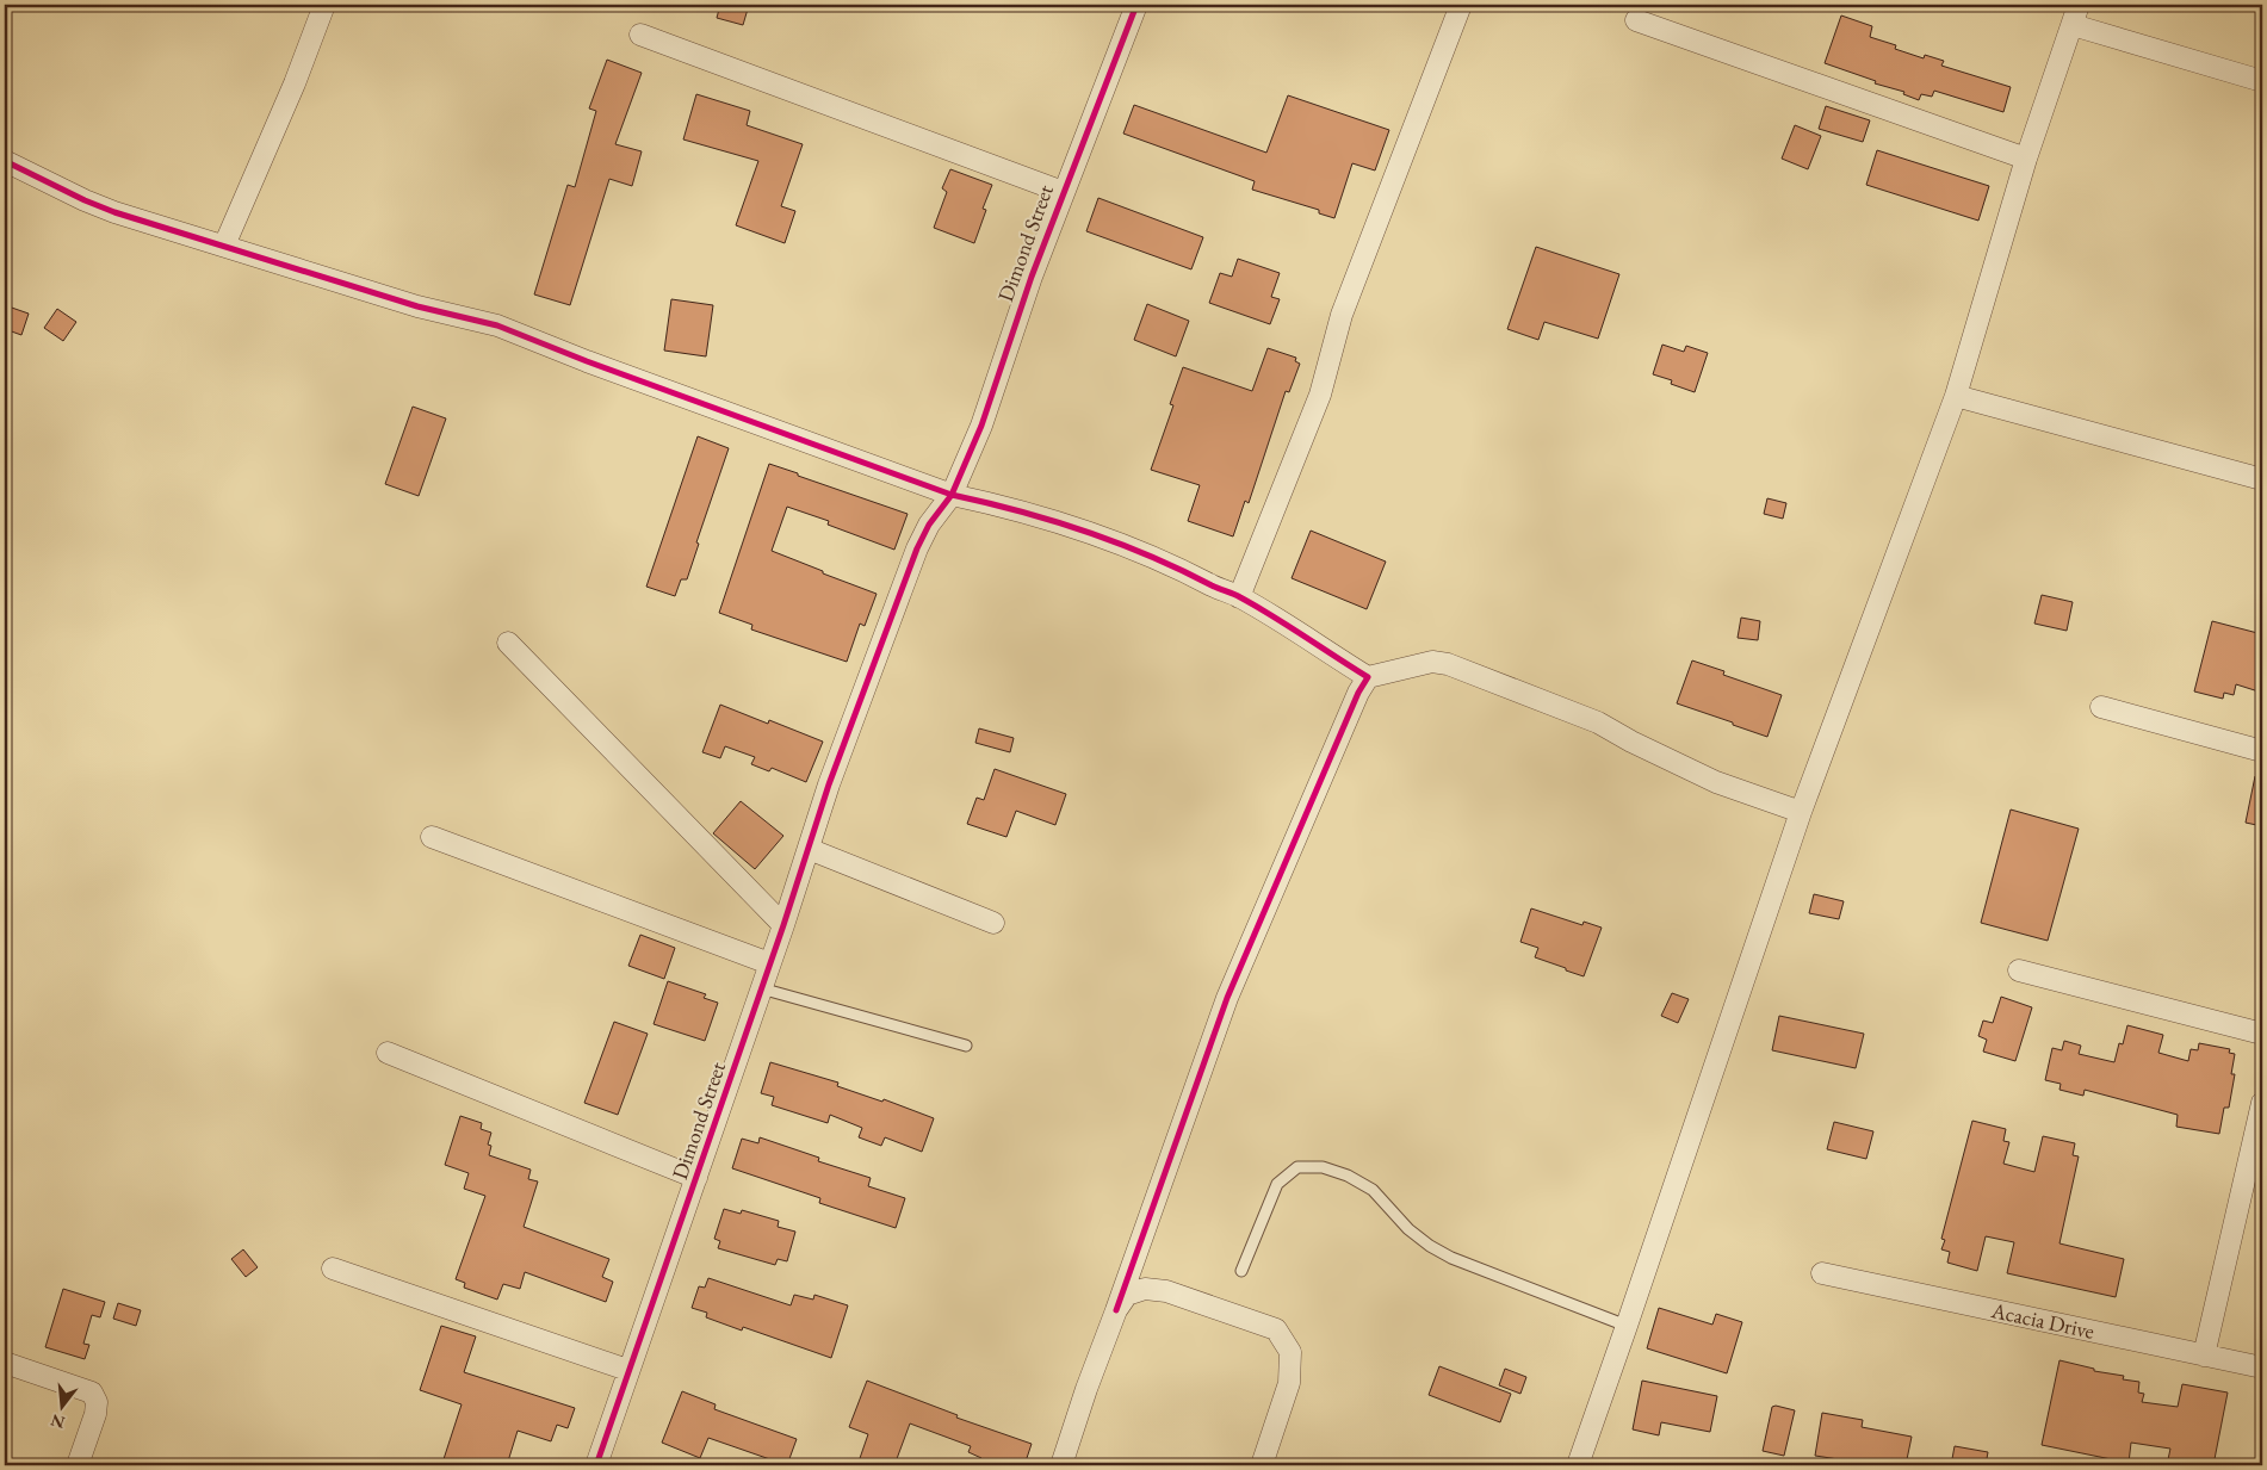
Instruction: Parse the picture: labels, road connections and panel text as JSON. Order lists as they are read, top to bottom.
{
  "streets": {
    "street": ["Dimond Street", "Acacia Drive"]
  },
  "north": "bottom"
}
